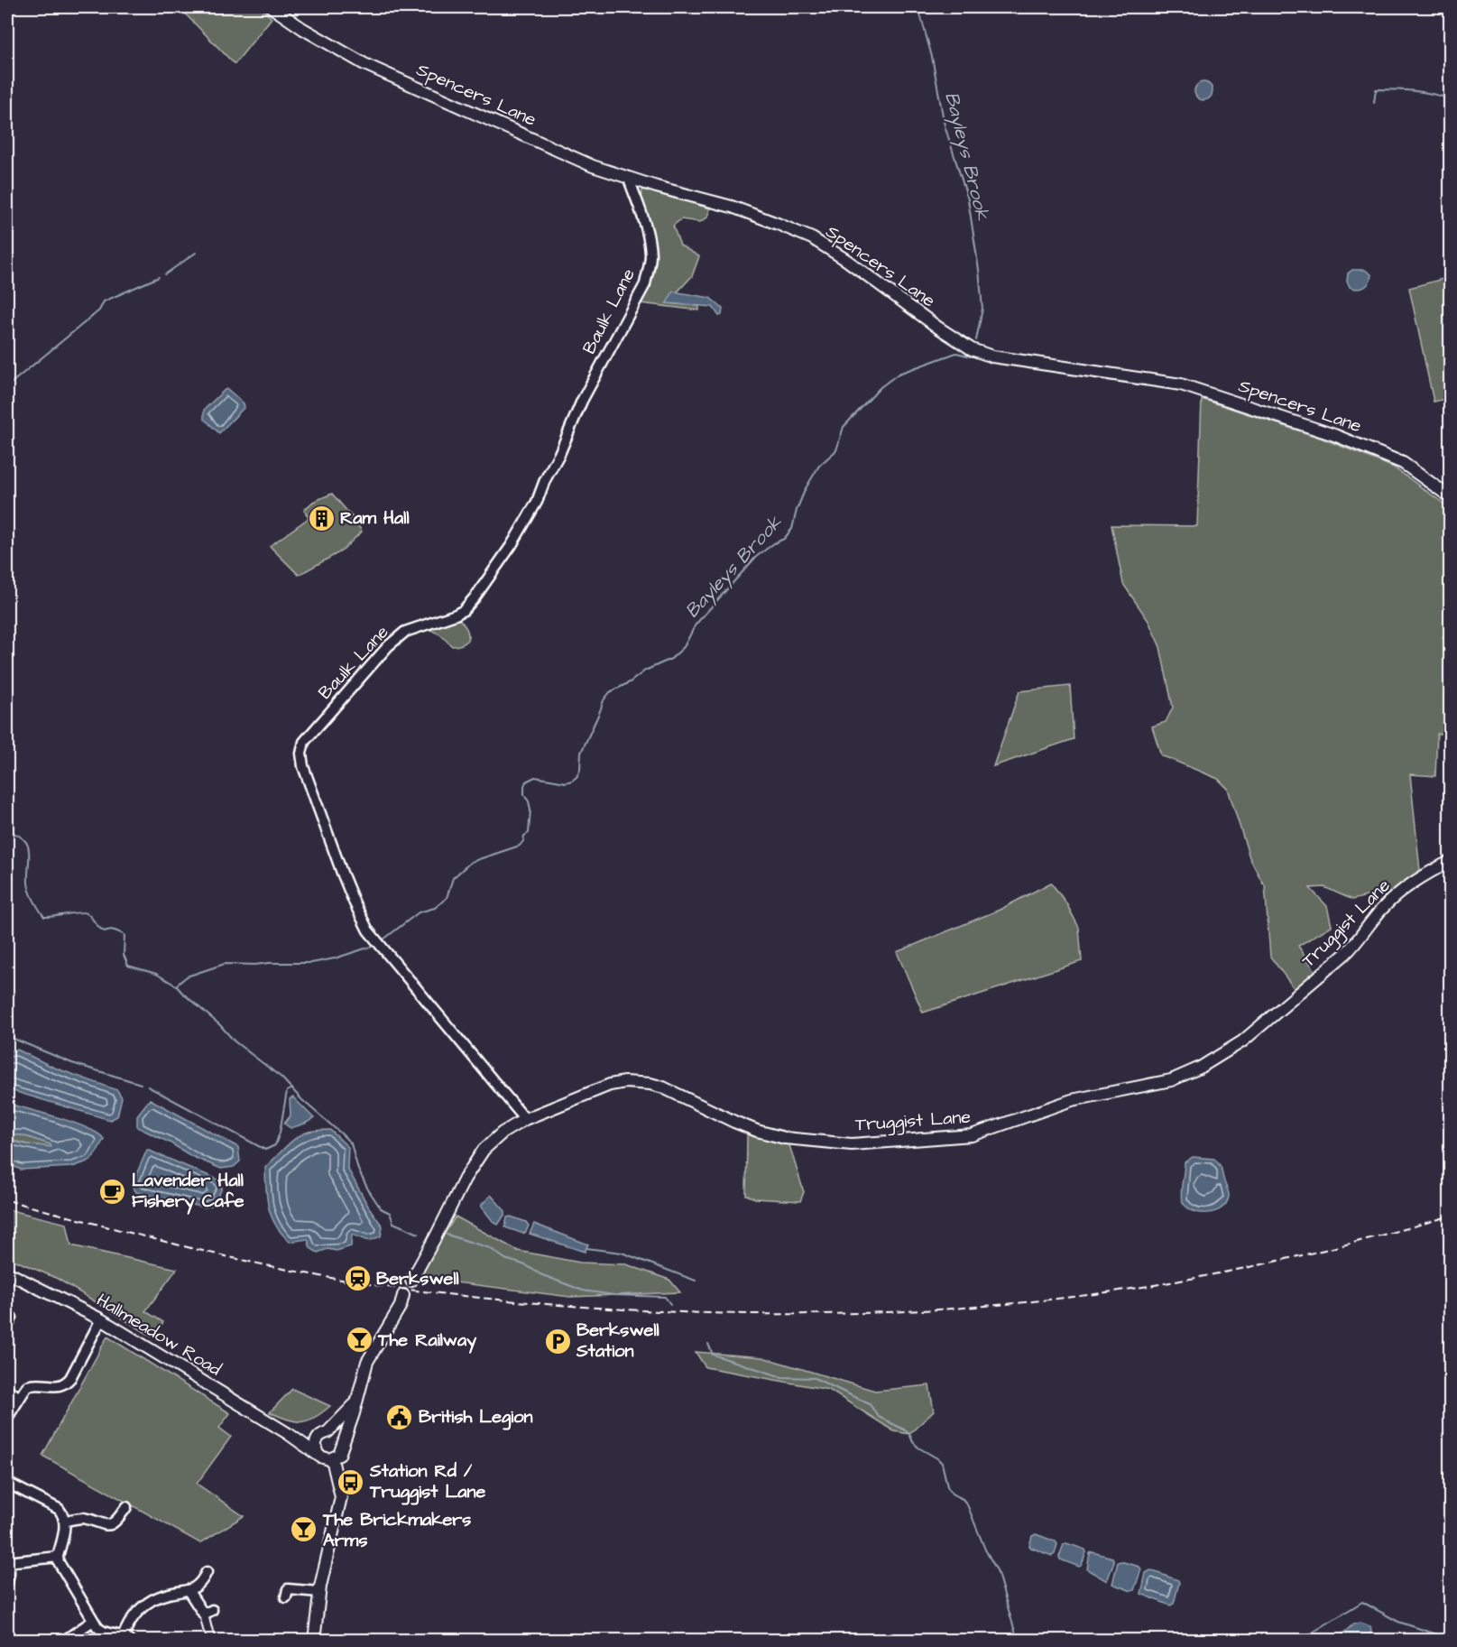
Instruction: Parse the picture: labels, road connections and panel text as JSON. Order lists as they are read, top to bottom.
{
  "streets": {
    "street": [
      "Spencers Lane",
      "Baulk Lane",
      "Truggist Lane",
      "Hallmeadow Road"
    ]
  },
  "crossings": [
    ["Spencers Lane", "Baulk Lane"],
    ["Baulk Lane", "Truggist Lane"]
  ],
  "water": ["Bayleys Brook"],
  "places": {
    "building": ["Ram Hall"],
    "cafe": ["Lavender Hall Fishery Cafe"],
    "station": ["Berkswell"],
    "bar": ["The Railway", "The Brickmakers Arms"],
    "parking": ["Berkswell Station"],
    "public building": ["British Legion"],
    "bus stop": ["Station Rd / Truggist Lane"]
  }
}
